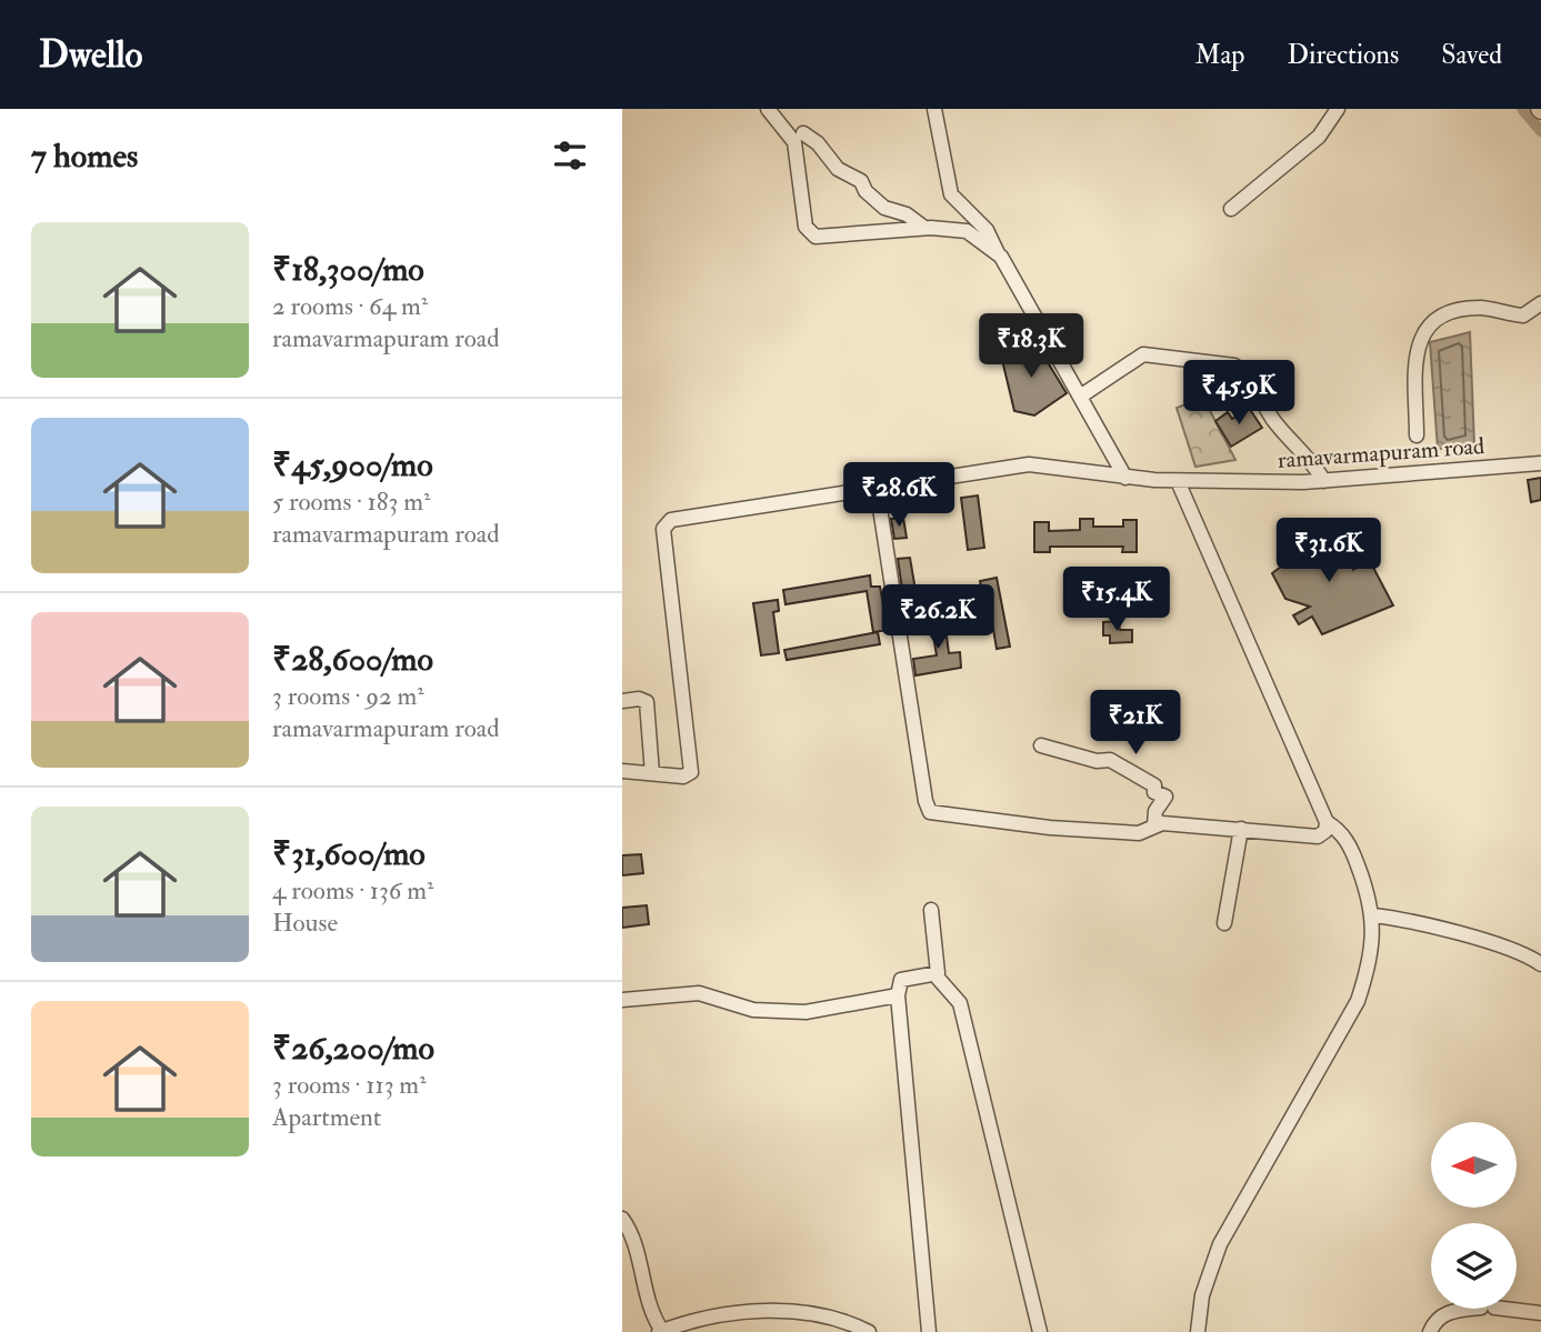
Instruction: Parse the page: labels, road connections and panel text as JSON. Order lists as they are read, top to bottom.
{
  "streets": {
    "street": ["ramavarmapuram road"]
  },
  "north": "left",
  "page": {
    "header": "Dwello",
    "nav": ["Map", "Directions", "Saved"],
    "heading": "7 homes",
    "list": [
      {
        "name": "₹18,300/mo",
        "note": "2 rooms · 64 m² · ramavarmapuram road"
      },
      {
        "name": "₹45,900/mo",
        "note": "5 rooms · 183 m² · ramavarmapuram road"
      },
      {
        "name": "₹28,600/mo",
        "note": "3 rooms · 92 m² · ramavarmapuram road"
      },
      {
        "name": "₹31,600/mo",
        "note": "4 rooms · 136 m² · House"
      },
      {
        "name": "₹26,200/mo",
        "note": "3 rooms · 113 m² · Apartment"
      }
    ],
    "price": [
      "₹18.3K",
      "₹45.9K",
      "₹28.6K",
      "₹31.6K",
      "₹15.4K",
      "₹26.2K",
      "₹21K"
    ]
  }
}
